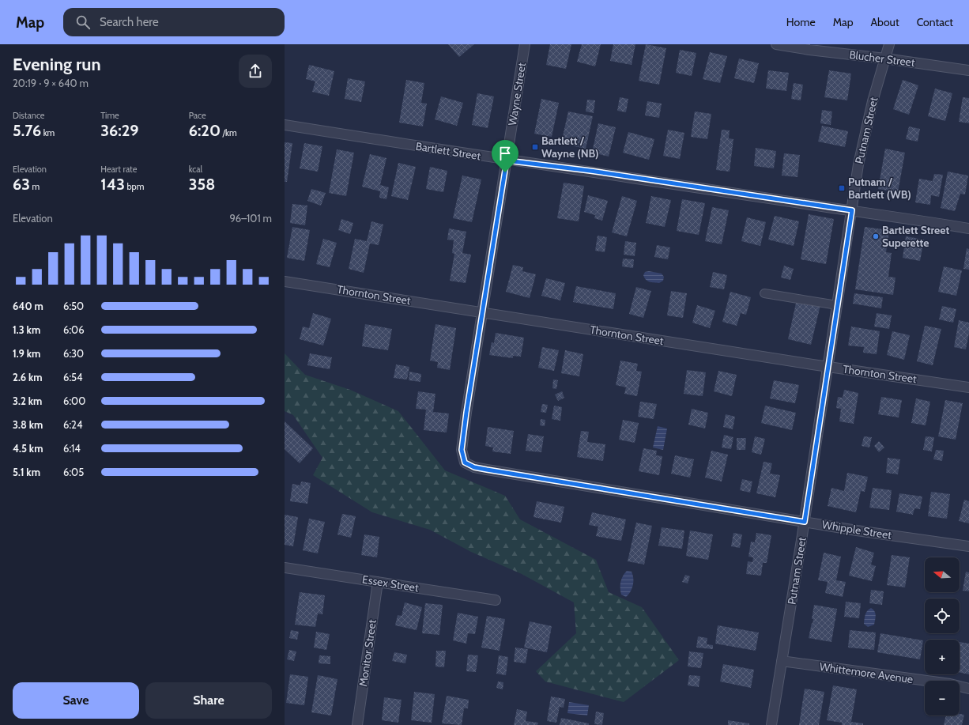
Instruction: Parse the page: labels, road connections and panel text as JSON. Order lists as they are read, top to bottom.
{
  "streets": {
    "street": [
      "Blucher Street",
      "Wayne Street",
      "Putnam Street",
      "Bartlett Street",
      "Thornton Street",
      "Whipple Street",
      "Essex Street",
      "Monitor Street",
      "Whittemore Avenue"
    ]
  },
  "crossings": [
    ["Blucher Street", "Putnam Street"],
    ["Wayne Street", "Bartlett Street"],
    ["Wayne Street", "Thornton Street"],
    ["Wayne Street", "Whipple Street"],
    ["Putnam Street", "Bartlett Street"],
    ["Putnam Street", "Thornton Street"],
    ["Putnam Street", "Whipple Street"],
    ["Putnam Street", "Whittemore Avenue"],
    ["Essex Street", "Monitor Street"]
  ],
  "places": {
    "transit": ["Bartlett / Wayne (NB)", "Putnam / Bartlett (WB)"],
    "other": ["Bartlett Street Superette"]
  },
  "north": "left",
  "page": {
    "header": "Map",
    "search": "Search here",
    "nav": [
      "Home",
      "Map",
      "About",
      "Contact"
    ],
    "heading": ["Evening run", "20:19 · 9 × 640 m"],
    "stats": [
      ["Distance", "5.76 km"],
      ["Time", "36:29"],
      ["Pace", "6:20 /km"],
      ["Elevation", "63 m"],
      ["Heart rate", "143 bpm"],
      ["kcal", "358"]
    ],
    "chart": ["Elevation", "96–101 m"],
    "list": [
      {
        "name": "640 m",
        "note": "6:50"
      },
      {
        "name": "1.3 km",
        "note": "6:06"
      },
      {
        "name": "1.9 km",
        "note": "6:30"
      },
      {
        "name": "2.6 km",
        "note": "6:54"
      },
      {
        "name": "3.2 km",
        "note": "6:00"
      },
      {
        "name": "3.8 km",
        "note": "6:24"
      },
      {
        "name": "4.5 km",
        "note": "6:14"
      },
      {
        "name": "5.1 km",
        "note": "6:05"
      }
    ],
    "map_buttons": ["+", "−"],
    "buttons": ["Save", "Share"]
  }
}
